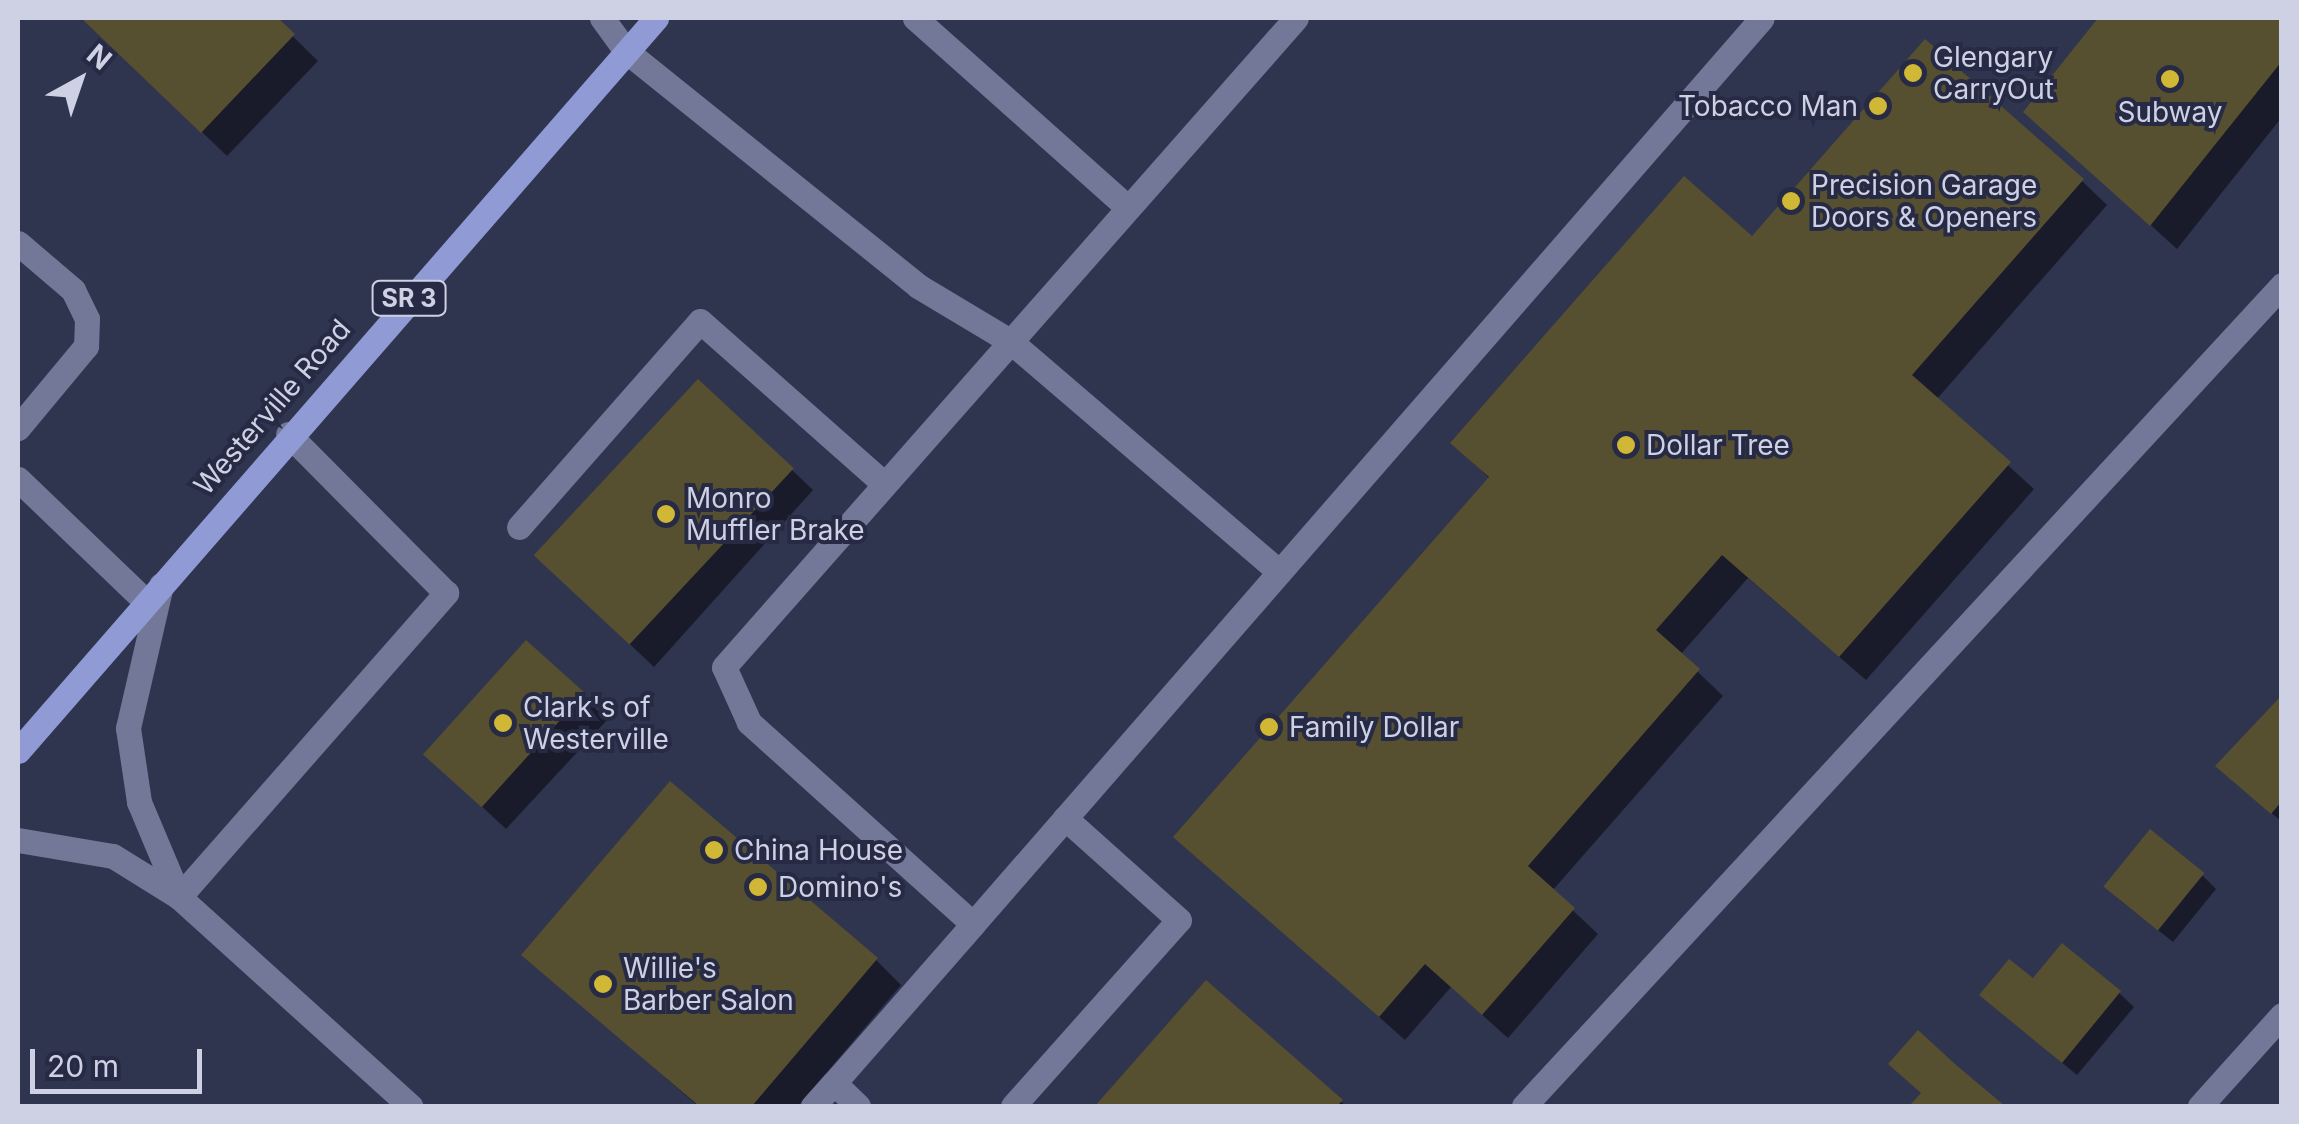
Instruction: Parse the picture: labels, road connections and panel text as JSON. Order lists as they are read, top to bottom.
{
  "streets": {
    "main road": ["SR 3", "Westerville Road"]
  },
  "places": [
    "Glengary CarryOut",
    "Subway",
    "Tobacco Man",
    "Precision Garage Doors & Openers",
    "Dollar Tree",
    "Monro Muffler Brake",
    "Clark's of Westerville",
    "Family Dollar",
    "China House",
    "Domino's",
    "Willie's Barber Salon"
  ],
  "scale_bar": "20 m",
  "north": "top right"
}
